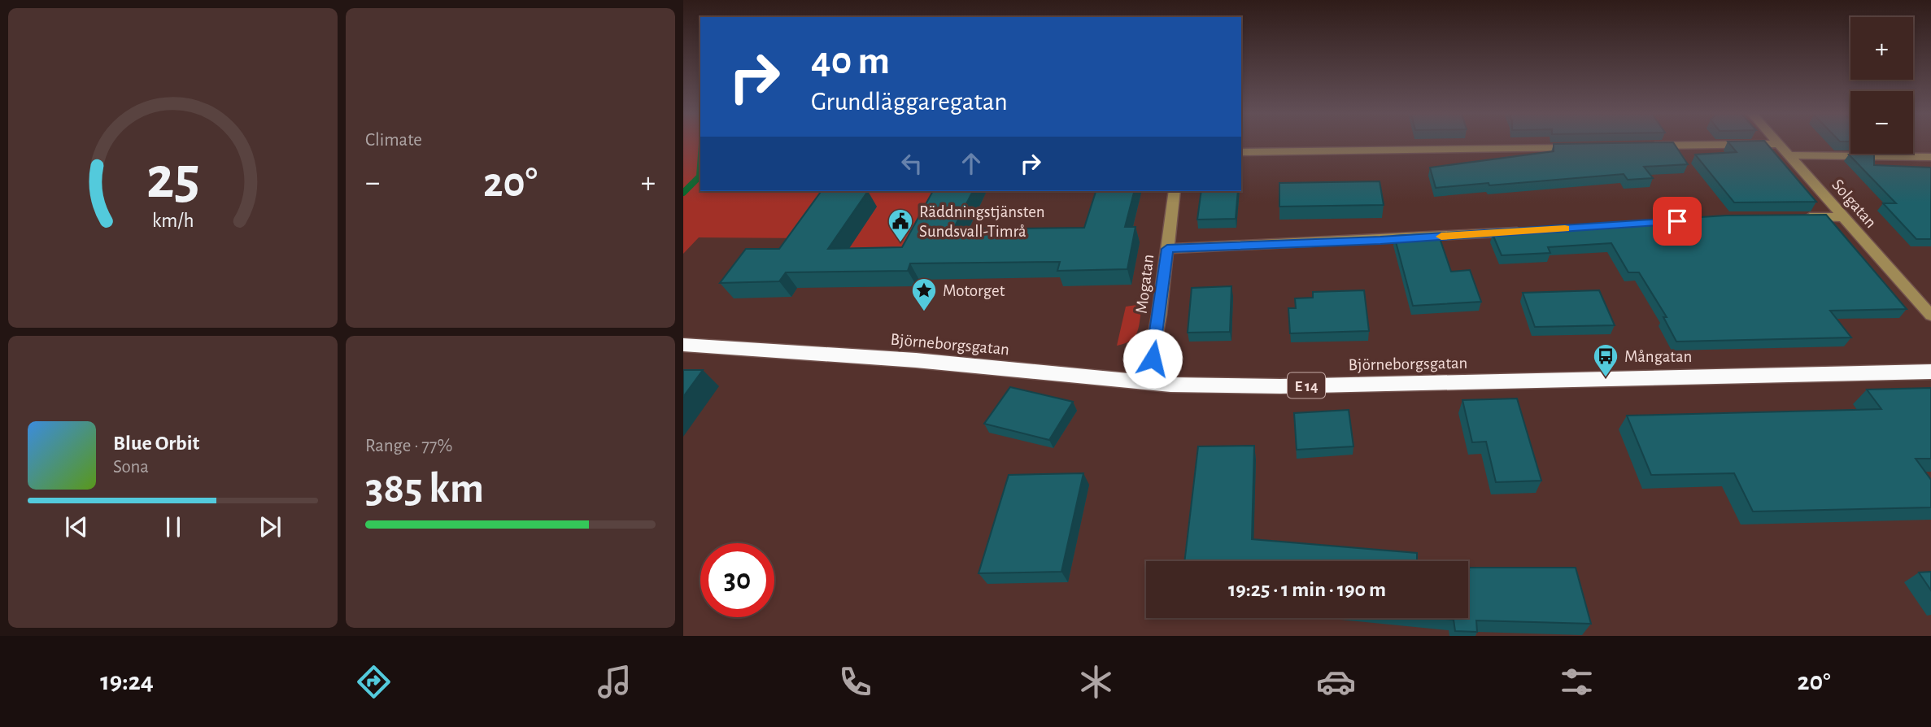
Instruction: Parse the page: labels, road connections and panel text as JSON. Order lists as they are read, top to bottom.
{
  "streets": {
    "highway": ["Björneborgsgatan", "E 14"],
    "street": ["Solgatan", "Mogatan"]
  },
  "crossings": [
    ["Mogatan", "Björneborgsgatan"]
  ],
  "places": {
    "public building": ["Räddningstjänsten Sundsvall-Timrå"],
    "place": ["Motorget"],
    "bus stop": ["Mångatan"]
  },
  "page": {
    "tile": [
      "Climate",
      ["Range · 77%", "385 km"]
    ],
    "map_buttons": ["+", "−"],
    "turn": ["40 m", "Grundläggaregatan"],
    "heat": ["−", "20°", "+"],
    "song": ["Blue Orbit", "Sona"],
    "limit": "30",
    "trip": "19:25 · 1 min · 190 m",
    "tabs": ["19:24", "20°"],
    "gauge": ["25", "km/h"]
  }
}
